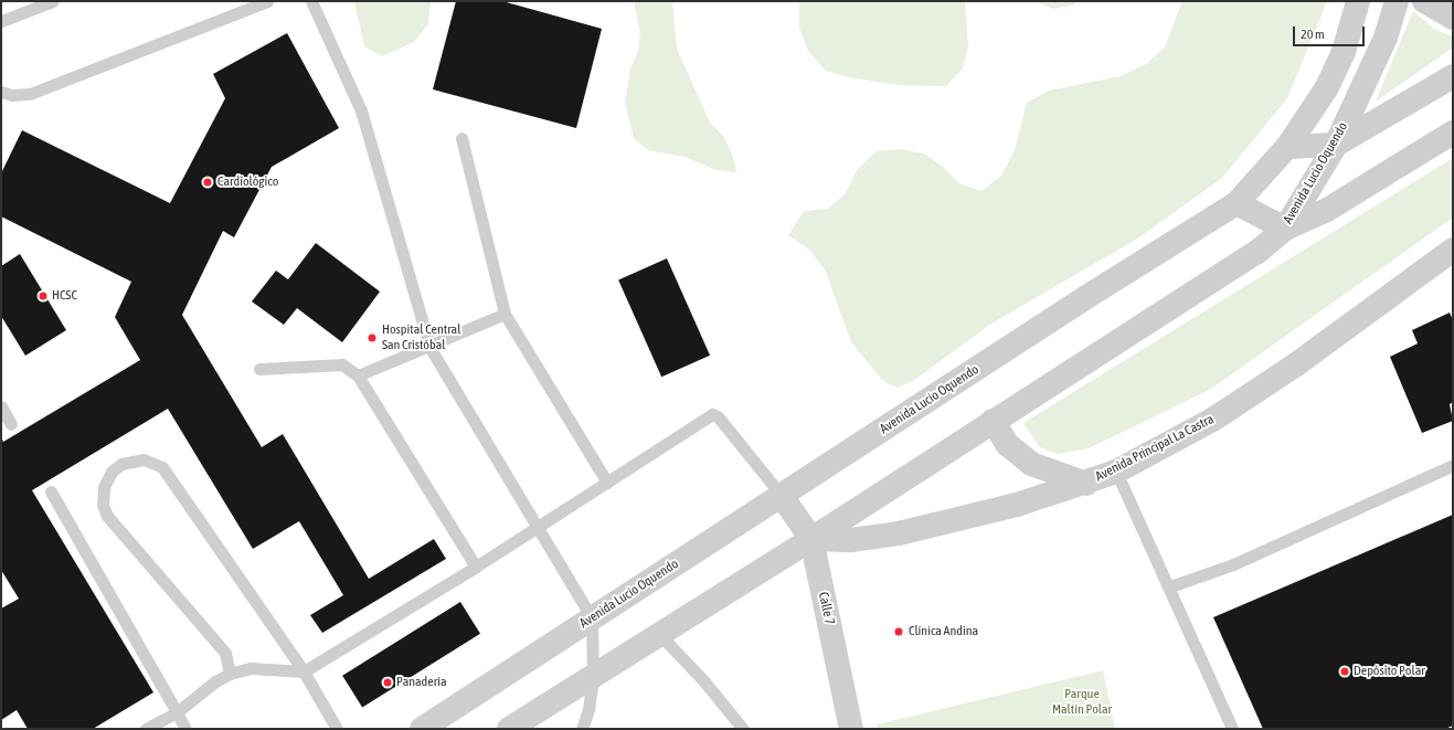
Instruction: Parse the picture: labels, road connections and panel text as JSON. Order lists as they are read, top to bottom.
{
  "streets": {
    "street": ["Avenida Lucio Oquendo", "Avenida Principal La Castra", "Calle 7"]
  },
  "crossings": [
    ["Avenida Lucio Oquendo", "Avenida Principal La Castra"],
    ["Avenida Lucio Oquendo", "Calle 7"],
    ["Avenida Principal La Castra", "Calle 7"]
  ],
  "parks": ["Parque Maltín Polar"],
  "places": [
    "Cardiológico",
    "HCSC",
    "Hospital Central San Cristóbal",
    "Clínica Andina",
    "Depósito Polar",
    "Panadería"
  ],
  "scale_bar": "20 m"
}
